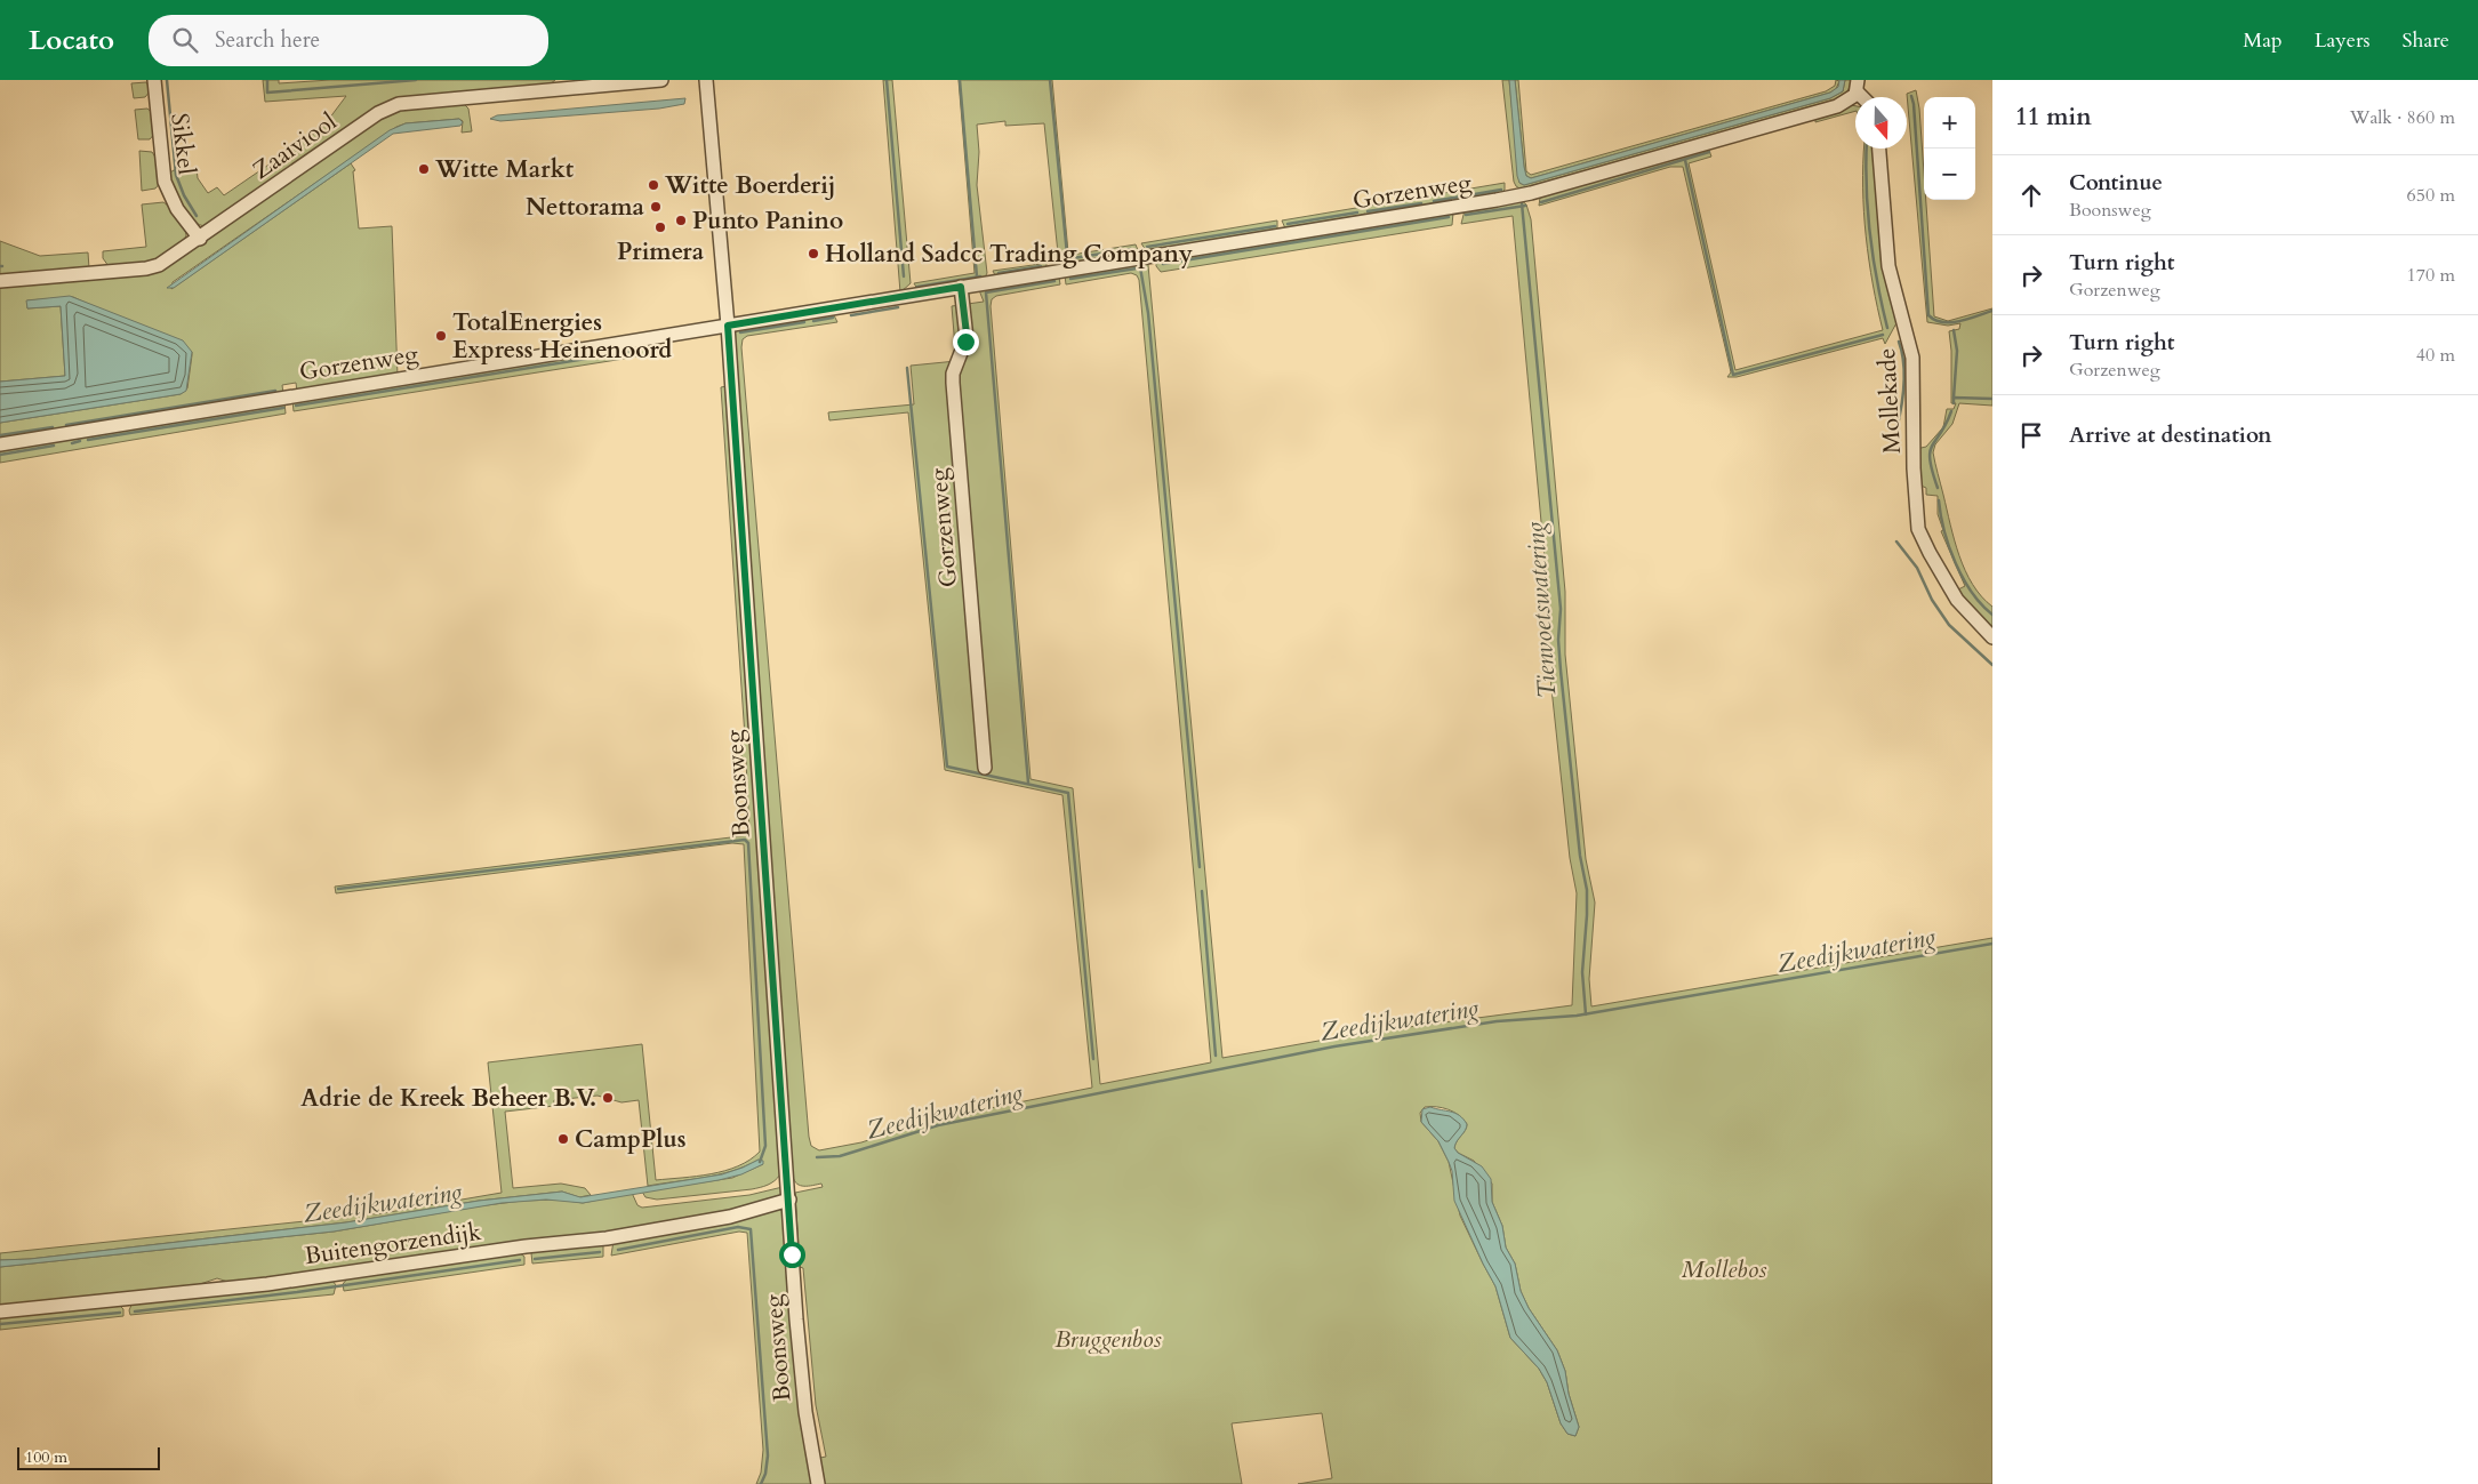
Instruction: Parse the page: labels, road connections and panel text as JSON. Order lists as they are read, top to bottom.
{
  "streets": {
    "street": [
      "Sikkel",
      "Zaaiviool",
      "Gorzenweg",
      "Mollekade",
      "Boonsweg",
      "Buitengorzendijk"
    ]
  },
  "crossings": [
    ["Sikkel", "Zaaiviool"],
    ["Gorzenweg", "Boonsweg"],
    ["Boonsweg", "Buitengorzendijk"]
  ],
  "water": ["Tienvoetswatering", "Zeedijkwatering"],
  "parks": ["Mollebos", "Bruggenbos"],
  "places": [
    "Witte Markt",
    "Witte Boerderij",
    "Nettorama",
    "Punto Panino",
    "Primera",
    "Holland Sadcc Trading Company",
    "TotalEnergies Express Heinenoord",
    "Adrie de Kreek Beheer B.V.",
    "CampPlus"
  ],
  "scale_bar": "100 m",
  "north": "bottom",
  "page": {
    "header": "Locato",
    "search": "Search here",
    "nav": ["Map", "Layers", "Share"],
    "heading": ["11 min", "Walk · 860 m"],
    "map_buttons": ["+", "−"],
    "list": [
      ["Continue", "Boonsweg", "650 m"],
      ["Turn right", "Gorzenweg", "170 m"],
      ["Turn right", "Gorzenweg", "40 m"],
      "Arrive at destination"
    ],
    "scale": "100 m"
  }
}
